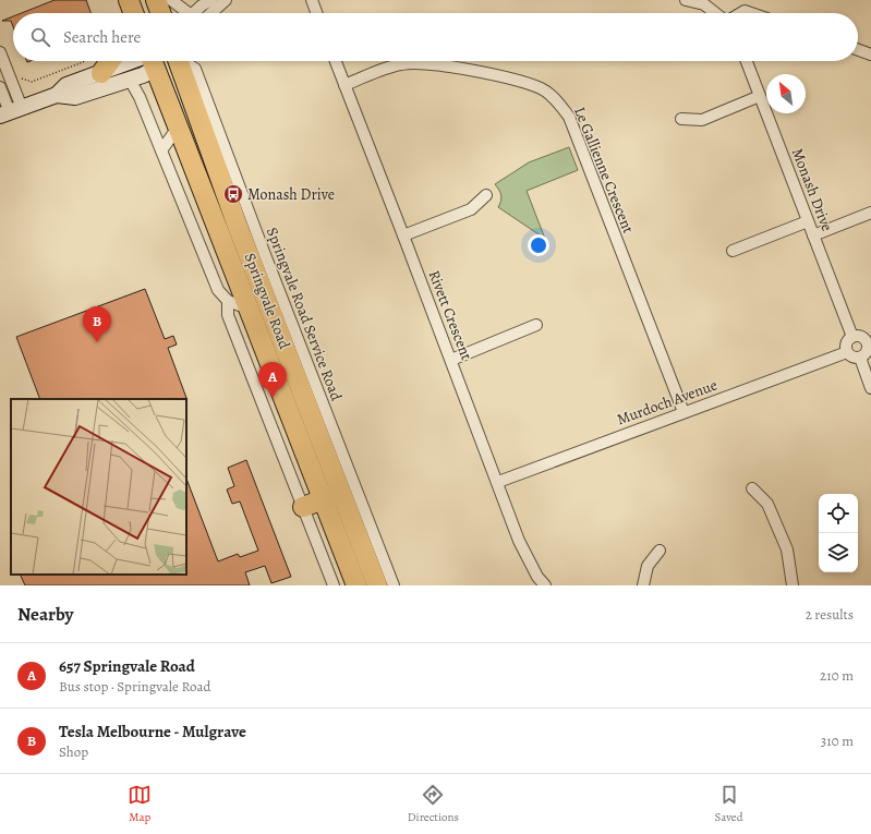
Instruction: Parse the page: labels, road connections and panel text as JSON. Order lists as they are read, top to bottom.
{
  "streets": {
    "highway": ["Springvale Road"],
    "street": [
      "Le Gallienne Crescent",
      "Monash Drive",
      "Springvale Road Service Road",
      "Rivett Crescent",
      "Murdoch Avenue"
    ]
  },
  "crossings": [
    ["Le Gallienne Crescent", "Rivett Crescent"],
    ["Le Gallienne Crescent", "Murdoch Avenue"],
    ["Monash Drive", "Murdoch Avenue"],
    ["Springvale Road", "Springvale Road Service Road"],
    ["Rivett Crescent", "Murdoch Avenue"]
  ],
  "places": {
    "bus stop": ["Monash Drive"]
  },
  "north": "top left",
  "page": {
    "search": "Search here",
    "pins": ["B", "A"],
    "heading": ["Nearby", "2 results"],
    "list": [
      {
        "mark": "A",
        "name": "657 Springvale Road",
        "note": "Bus stop · Springvale Road",
        "value": "210 m"
      },
      {
        "mark": "B",
        "name": "Tesla Melbourne - Mulgrave",
        "note": "Shop",
        "value": "310 m"
      }
    ],
    "nav": ["Map", "Directions", "Saved"]
  }
}
